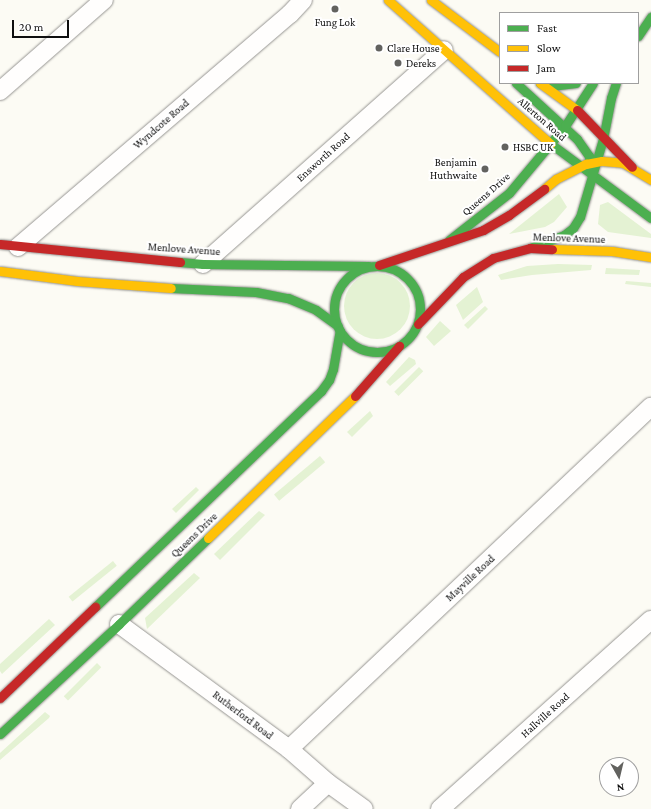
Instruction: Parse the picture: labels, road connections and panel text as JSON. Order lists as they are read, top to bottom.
{
  "streets": {
    "main road": ["Allerton Road", "Queens Drive", "Menlove Avenue"],
    "street": [
      "Wyndcote Road",
      "Ensworth Road",
      "Mayville Road",
      "Rutherford Road",
      "Hallville Road"
    ]
  },
  "crossings": [
    ["Allerton Road", "Ensworth Road"],
    ["Allerton Road", "Queens Drive"],
    ["Wyndcote Road", "Menlove Avenue"],
    ["Ensworth Road", "Menlove Avenue"],
    ["Queens Drive", "Menlove Avenue"],
    ["Queens Drive", "Rutherford Road"],
    ["Mayville Road", "Rutherford Road"]
  ],
  "places": [
    "Fung Lok",
    "Clare House",
    "Dereks",
    "HSBC UK",
    "Benjamin Huthwaite"
  ],
  "legend": ["Fast", "Slow", "Jam"],
  "scale_bar": "20 m",
  "north": "bottom"
}
